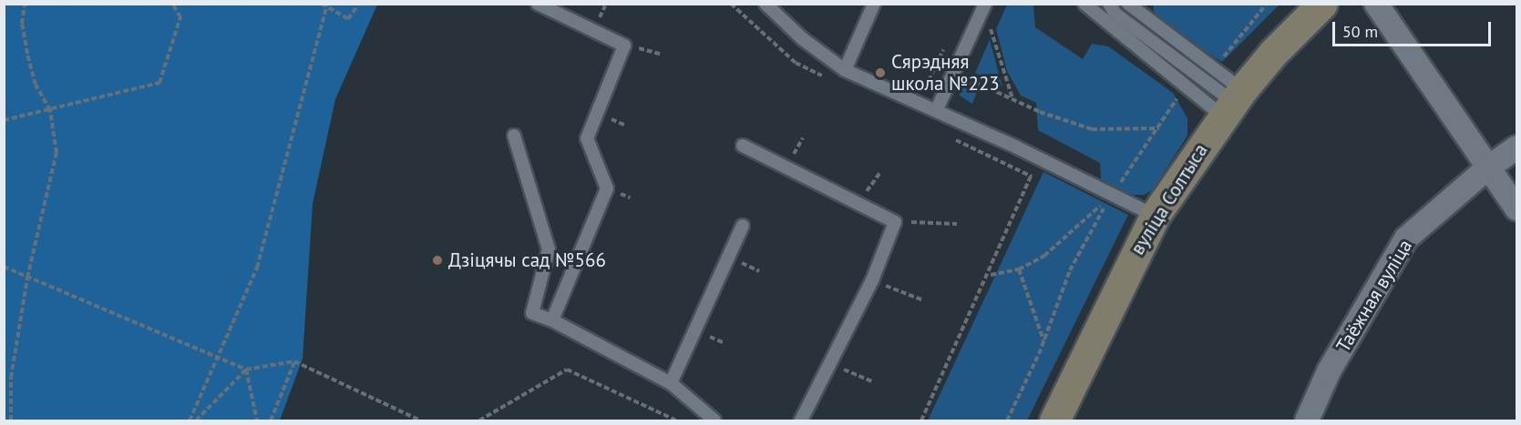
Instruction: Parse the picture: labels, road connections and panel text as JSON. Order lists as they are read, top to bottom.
{
  "streets": {
    "main road": ["вуліца Солтыса"],
    "street": ["Таёжная вуліца"]
  },
  "places": ["Сярэдняя школа №223", "Дзіцячы сад №566"],
  "scale_bar": "50 m"
}
